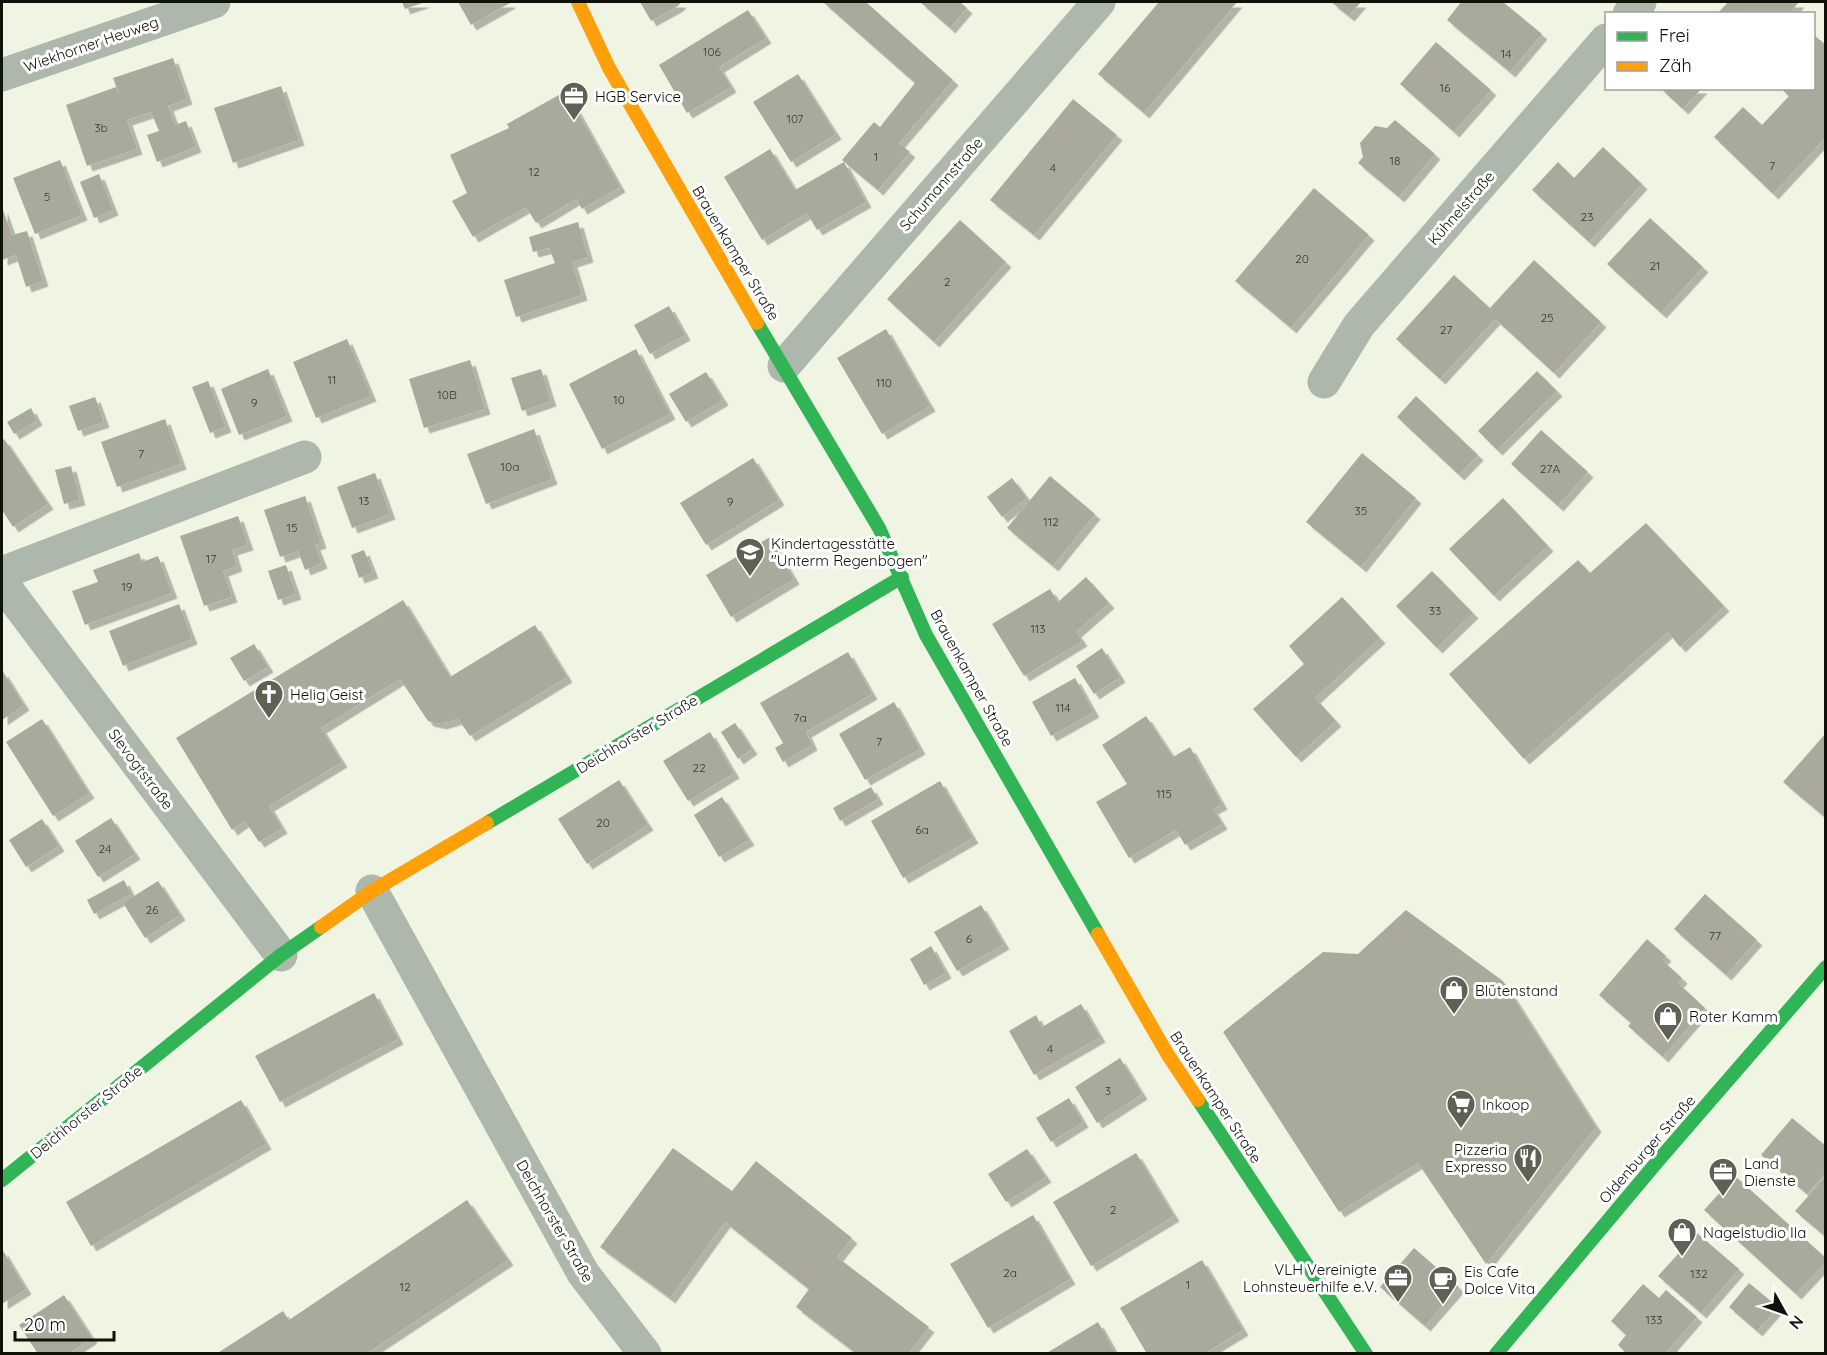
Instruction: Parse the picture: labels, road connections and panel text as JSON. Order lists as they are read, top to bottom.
{
  "streets": {
    "street": [
      "Wiekhorner Heuweg",
      "Schumannstraße",
      "Kühnelstraße",
      "Brauenkamper Straße",
      "Deichhorster Straße",
      "Slevogtstraße",
      "Oldenburger Straße"
    ]
  },
  "crossings": [
    ["Schumannstraße", "Brauenkamper Straße"],
    ["Brauenkamper Straße", "Deichhorster Straße"],
    ["Deichhorster Straße", "Slevogtstraße"]
  ],
  "places": {
    "office": ["HGB Service", "Land Dienste", "VLH Vereinigte Lohnsteuerhilfe e.V."],
    "school or university": ["Kindertagesstätte \"Unterm Regenbogen\""],
    "church": ["Helig Geist"],
    "shop": ["Blütenstand", "Roter Kamm", "Nagelstudio Ila"],
    "supermarket": ["Inkoop"],
    "restaurant": ["Pizzeria Expresso"],
    "cafe": ["Eis Cafe Dolce Vita"]
  },
  "house_numbers": [
    "106",
    "14",
    "16",
    "107",
    "3b",
    "1",
    "18",
    "7",
    "4",
    "12",
    "5",
    "23",
    "20",
    "21",
    "2",
    "25",
    "27",
    "11",
    "110",
    "10B",
    "10",
    "9",
    "7",
    "10a",
    "27A",
    "13",
    "9",
    "35",
    "112",
    "15",
    "17",
    "19",
    "33",
    "113",
    "114",
    "7a",
    "7",
    "22",
    "115",
    "20",
    "6a",
    "24",
    "26",
    "77",
    "6",
    "4",
    "3",
    "2",
    "2a",
    "132",
    "1",
    "12",
    "133"
  ],
  "legend": ["Frei", "Zäh"],
  "scale_bar": "20 m",
  "north": "bottom right"
}
